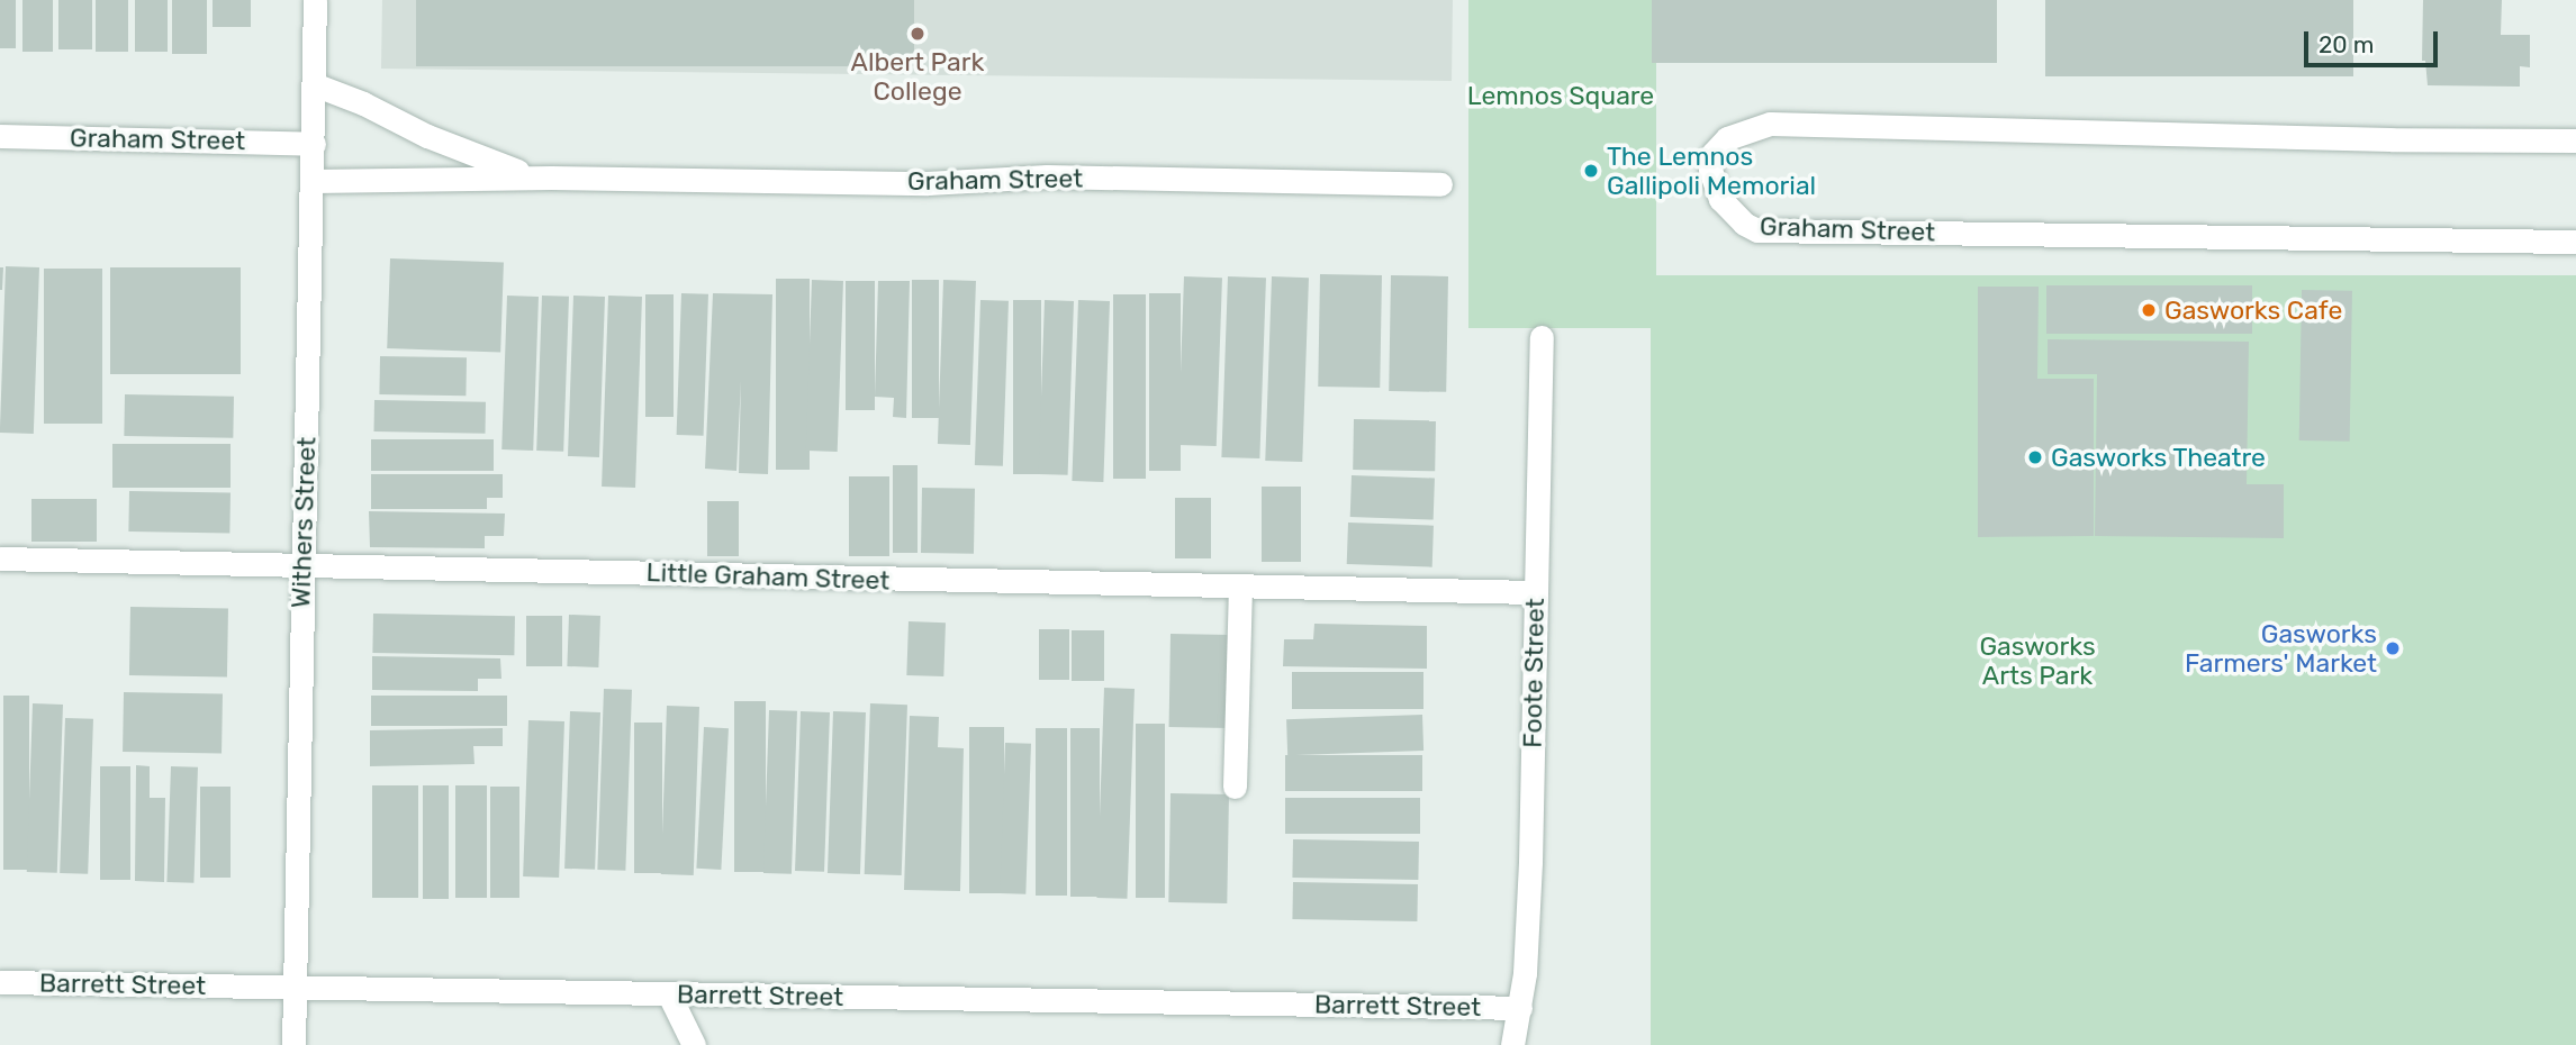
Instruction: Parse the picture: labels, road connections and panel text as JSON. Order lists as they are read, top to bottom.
{
  "streets": {
    "street": [
      "Graham Street",
      "Withers Street",
      "Little Graham Street",
      "Foote Street",
      "Barrett Street"
    ]
  },
  "crossings": [
    ["Graham Street", "Withers Street"],
    ["Withers Street", "Little Graham Street"],
    ["Withers Street", "Barrett Street"],
    ["Little Graham Street", "Foote Street"],
    ["Foote Street", "Barrett Street"]
  ],
  "parks": ["Lemnos Square", "Gasworks Arts Park"],
  "places": [
    "Albert Park College",
    "The Lemnos Gallipoli Memorial",
    "Gasworks Cafe",
    "Gasworks Theatre",
    "Gasworks Farmers' Market"
  ],
  "scale_bar": "20 m"
}
